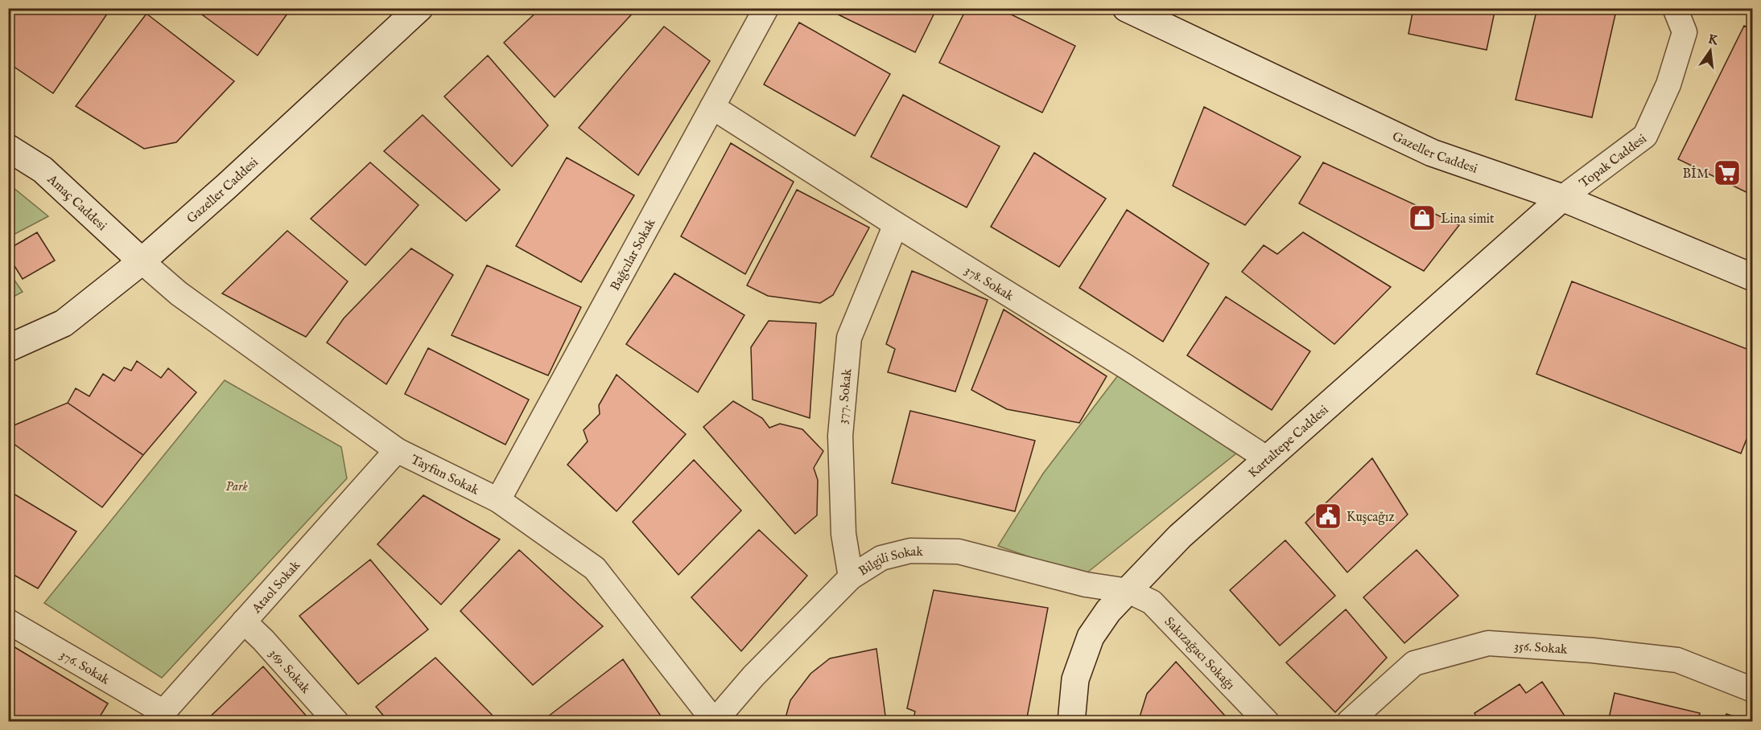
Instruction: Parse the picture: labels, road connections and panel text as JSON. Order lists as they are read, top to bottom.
{
  "streets": {
    "main road": ["Gazeller Caddesi", "Amaç Caddesi", "Kartaltepe Caddesi"],
    "street": [
      "Topak Caddesi",
      "Bağcılar Sokak",
      "378. Sokak",
      "377. Sokak",
      "Tayfun Sokak",
      "Bilgili Sokak",
      "Ataol Sokak",
      "356. Sokak",
      "Sakızağacı Sokağı",
      "376. Sokak",
      "369. Sokak"
    ]
  },
  "crossings": [
    ["Gazeller Caddesi", "Topak Caddesi"],
    ["Gazeller Caddesi", "Amaç Caddesi"],
    ["Gazeller Caddesi", "Kartaltepe Caddesi"],
    ["Gazeller Caddesi", "Tayfun Sokak"],
    ["Topak Caddesi", "Kartaltepe Caddesi"],
    ["Amaç Caddesi", "Tayfun Sokak"],
    ["Bağcılar Sokak", "378. Sokak"],
    ["Bağcılar Sokak", "Tayfun Sokak"],
    ["378. Sokak", "377. Sokak"],
    ["378. Sokak", "Kartaltepe Caddesi"],
    ["377. Sokak", "Bilgili Sokak"],
    ["Kartaltepe Caddesi", "Bilgili Sokak"],
    ["Kartaltepe Caddesi", "Sakızağacı Sokağı"],
    ["Tayfun Sokak", "Bilgili Sokak"],
    ["Tayfun Sokak", "Ataol Sokak"],
    ["Bilgili Sokak", "Sakızağacı Sokağı"],
    ["Ataol Sokak", "376. Sokak"],
    ["Ataol Sokak", "369. Sokak"]
  ],
  "parks": ["Park"],
  "places": {
    "supermarket": ["BİM"],
    "shop": ["Lina simit"],
    "public building": ["Kuşcağız"]
  },
  "north": "top"
}
